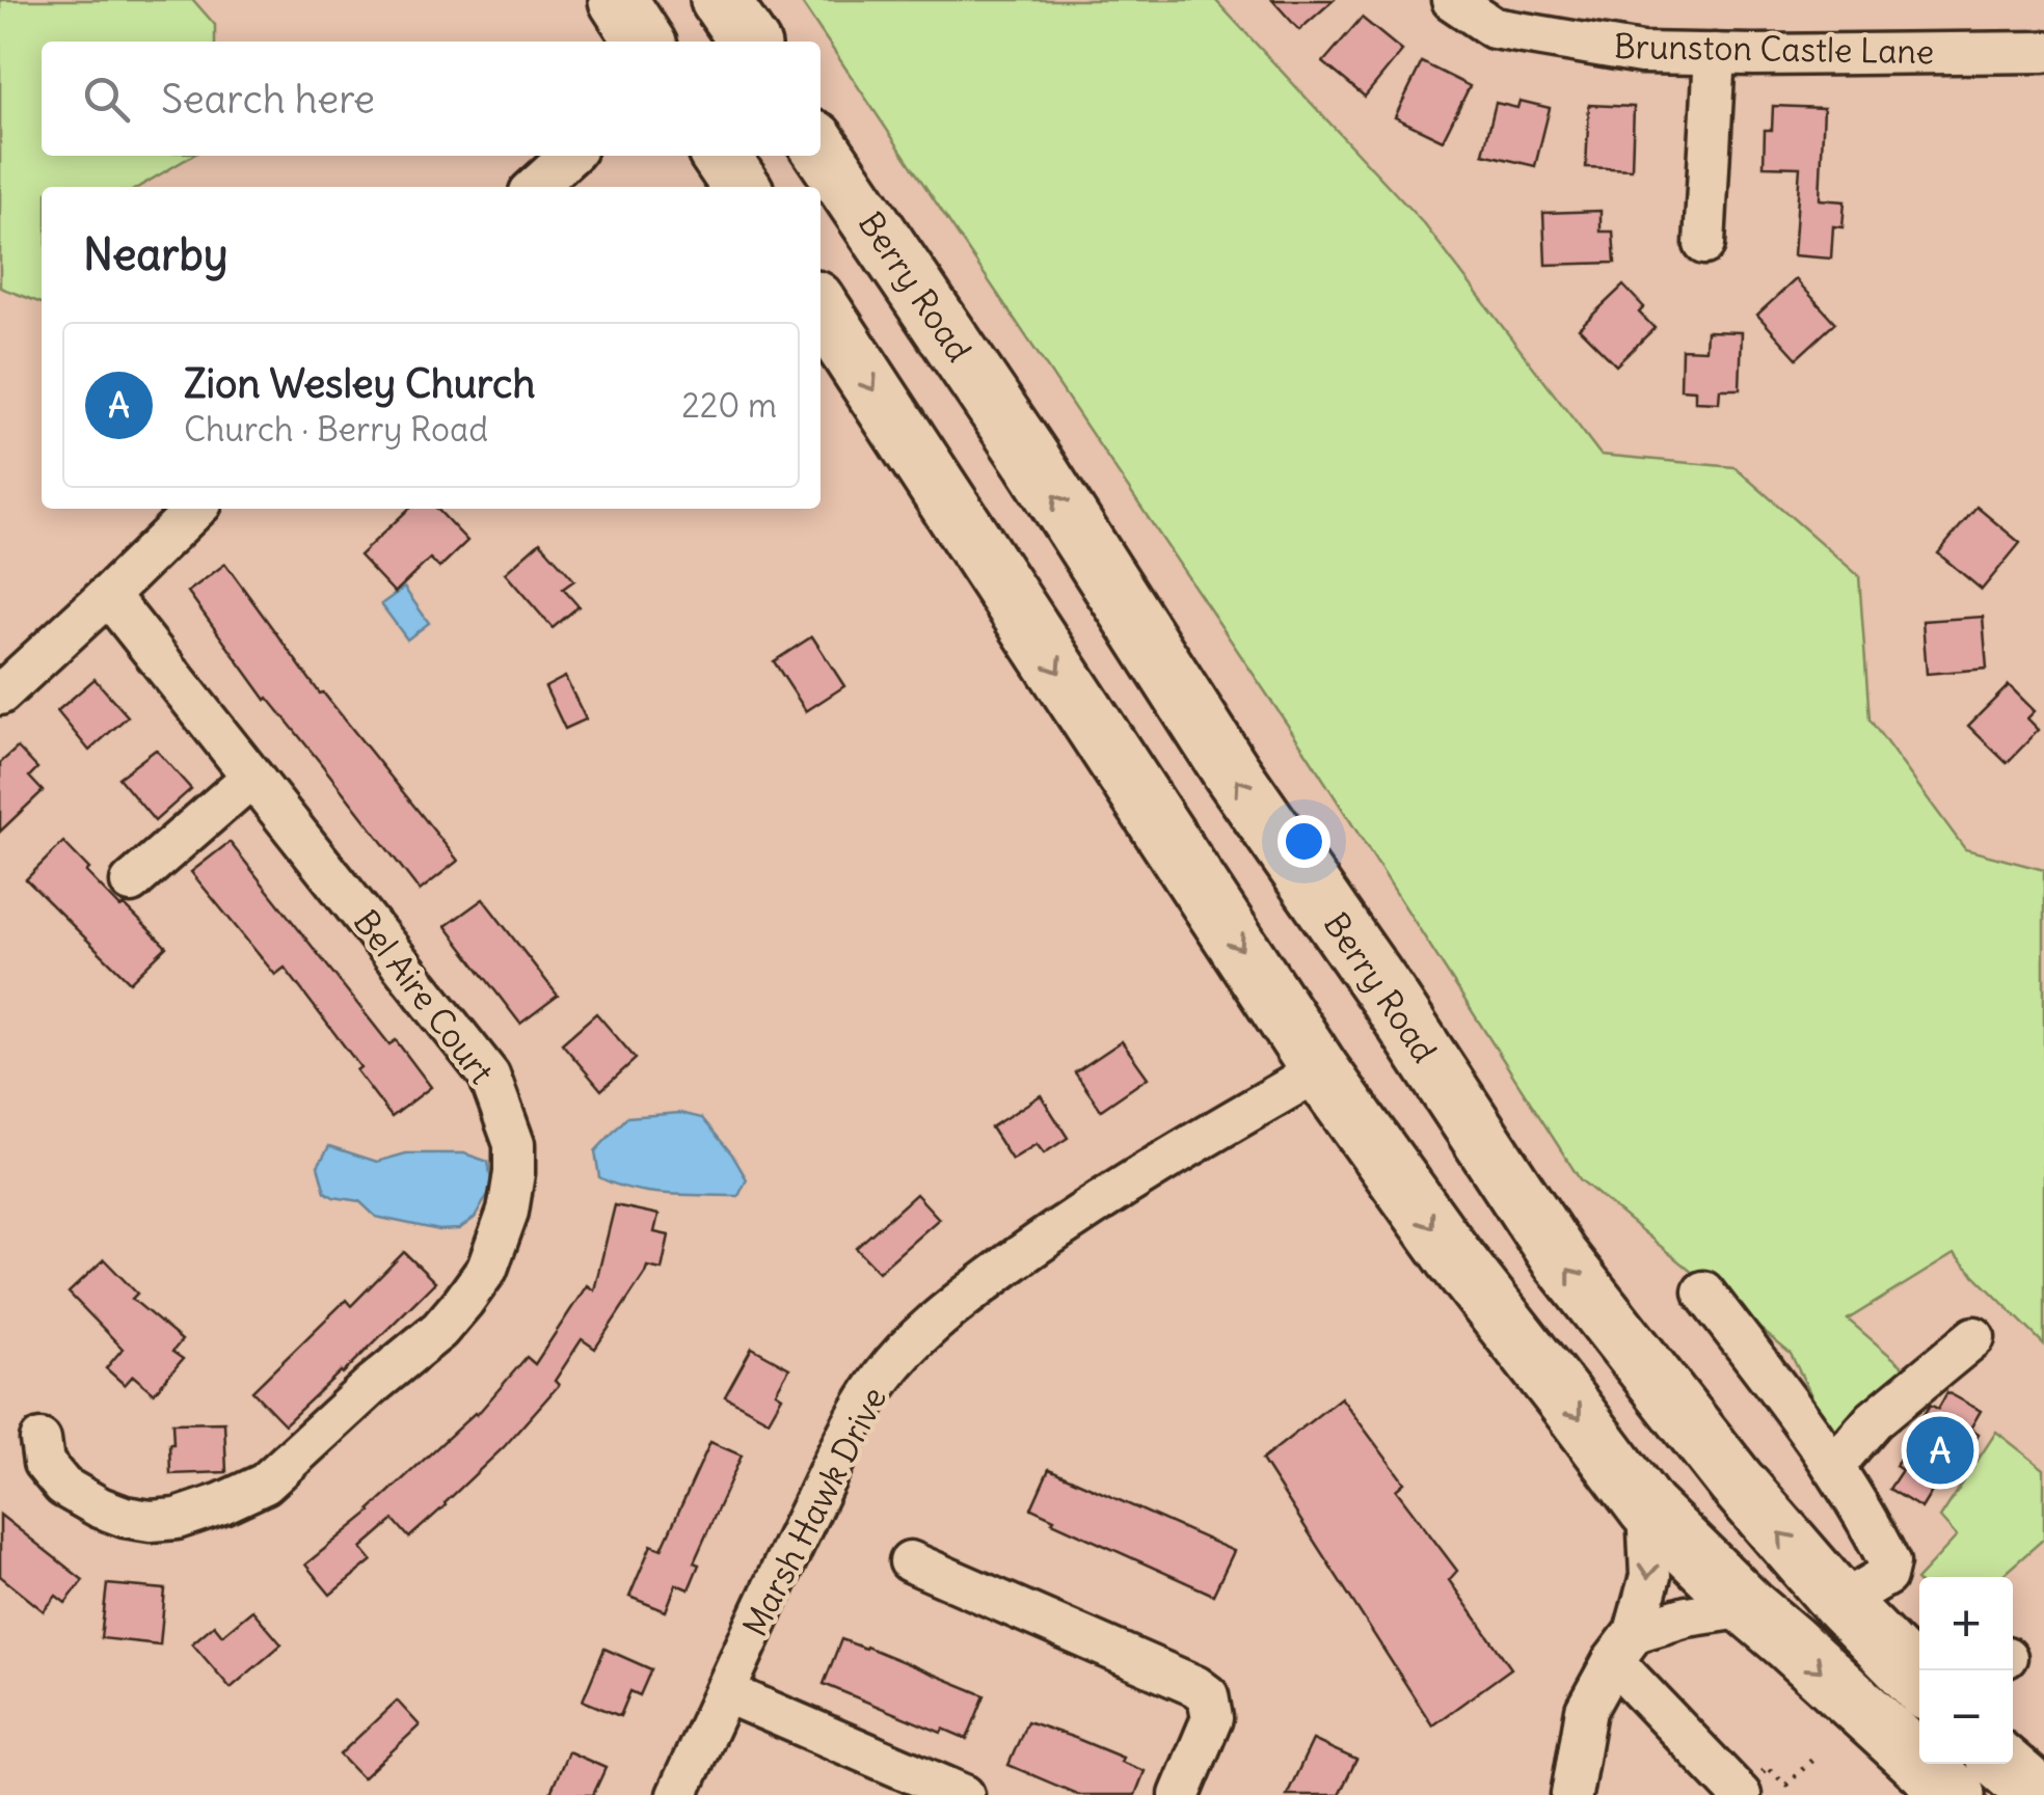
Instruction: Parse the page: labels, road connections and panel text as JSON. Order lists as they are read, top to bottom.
{
  "streets": {
    "highway": ["Berry Road"],
    "street": ["Brunston Castle Lane", "Bel Aire Court", "Marsh Hawk Drive"]
  },
  "page": {
    "search": "Search here",
    "heading": "Nearby",
    "list": [
      {
        "mark": "A",
        "name": "Zion Wesley Church",
        "note": "Church · Berry Road",
        "value": "220 m"
      }
    ],
    "pins": "A",
    "map_buttons": ["+", "−"]
  }
}
